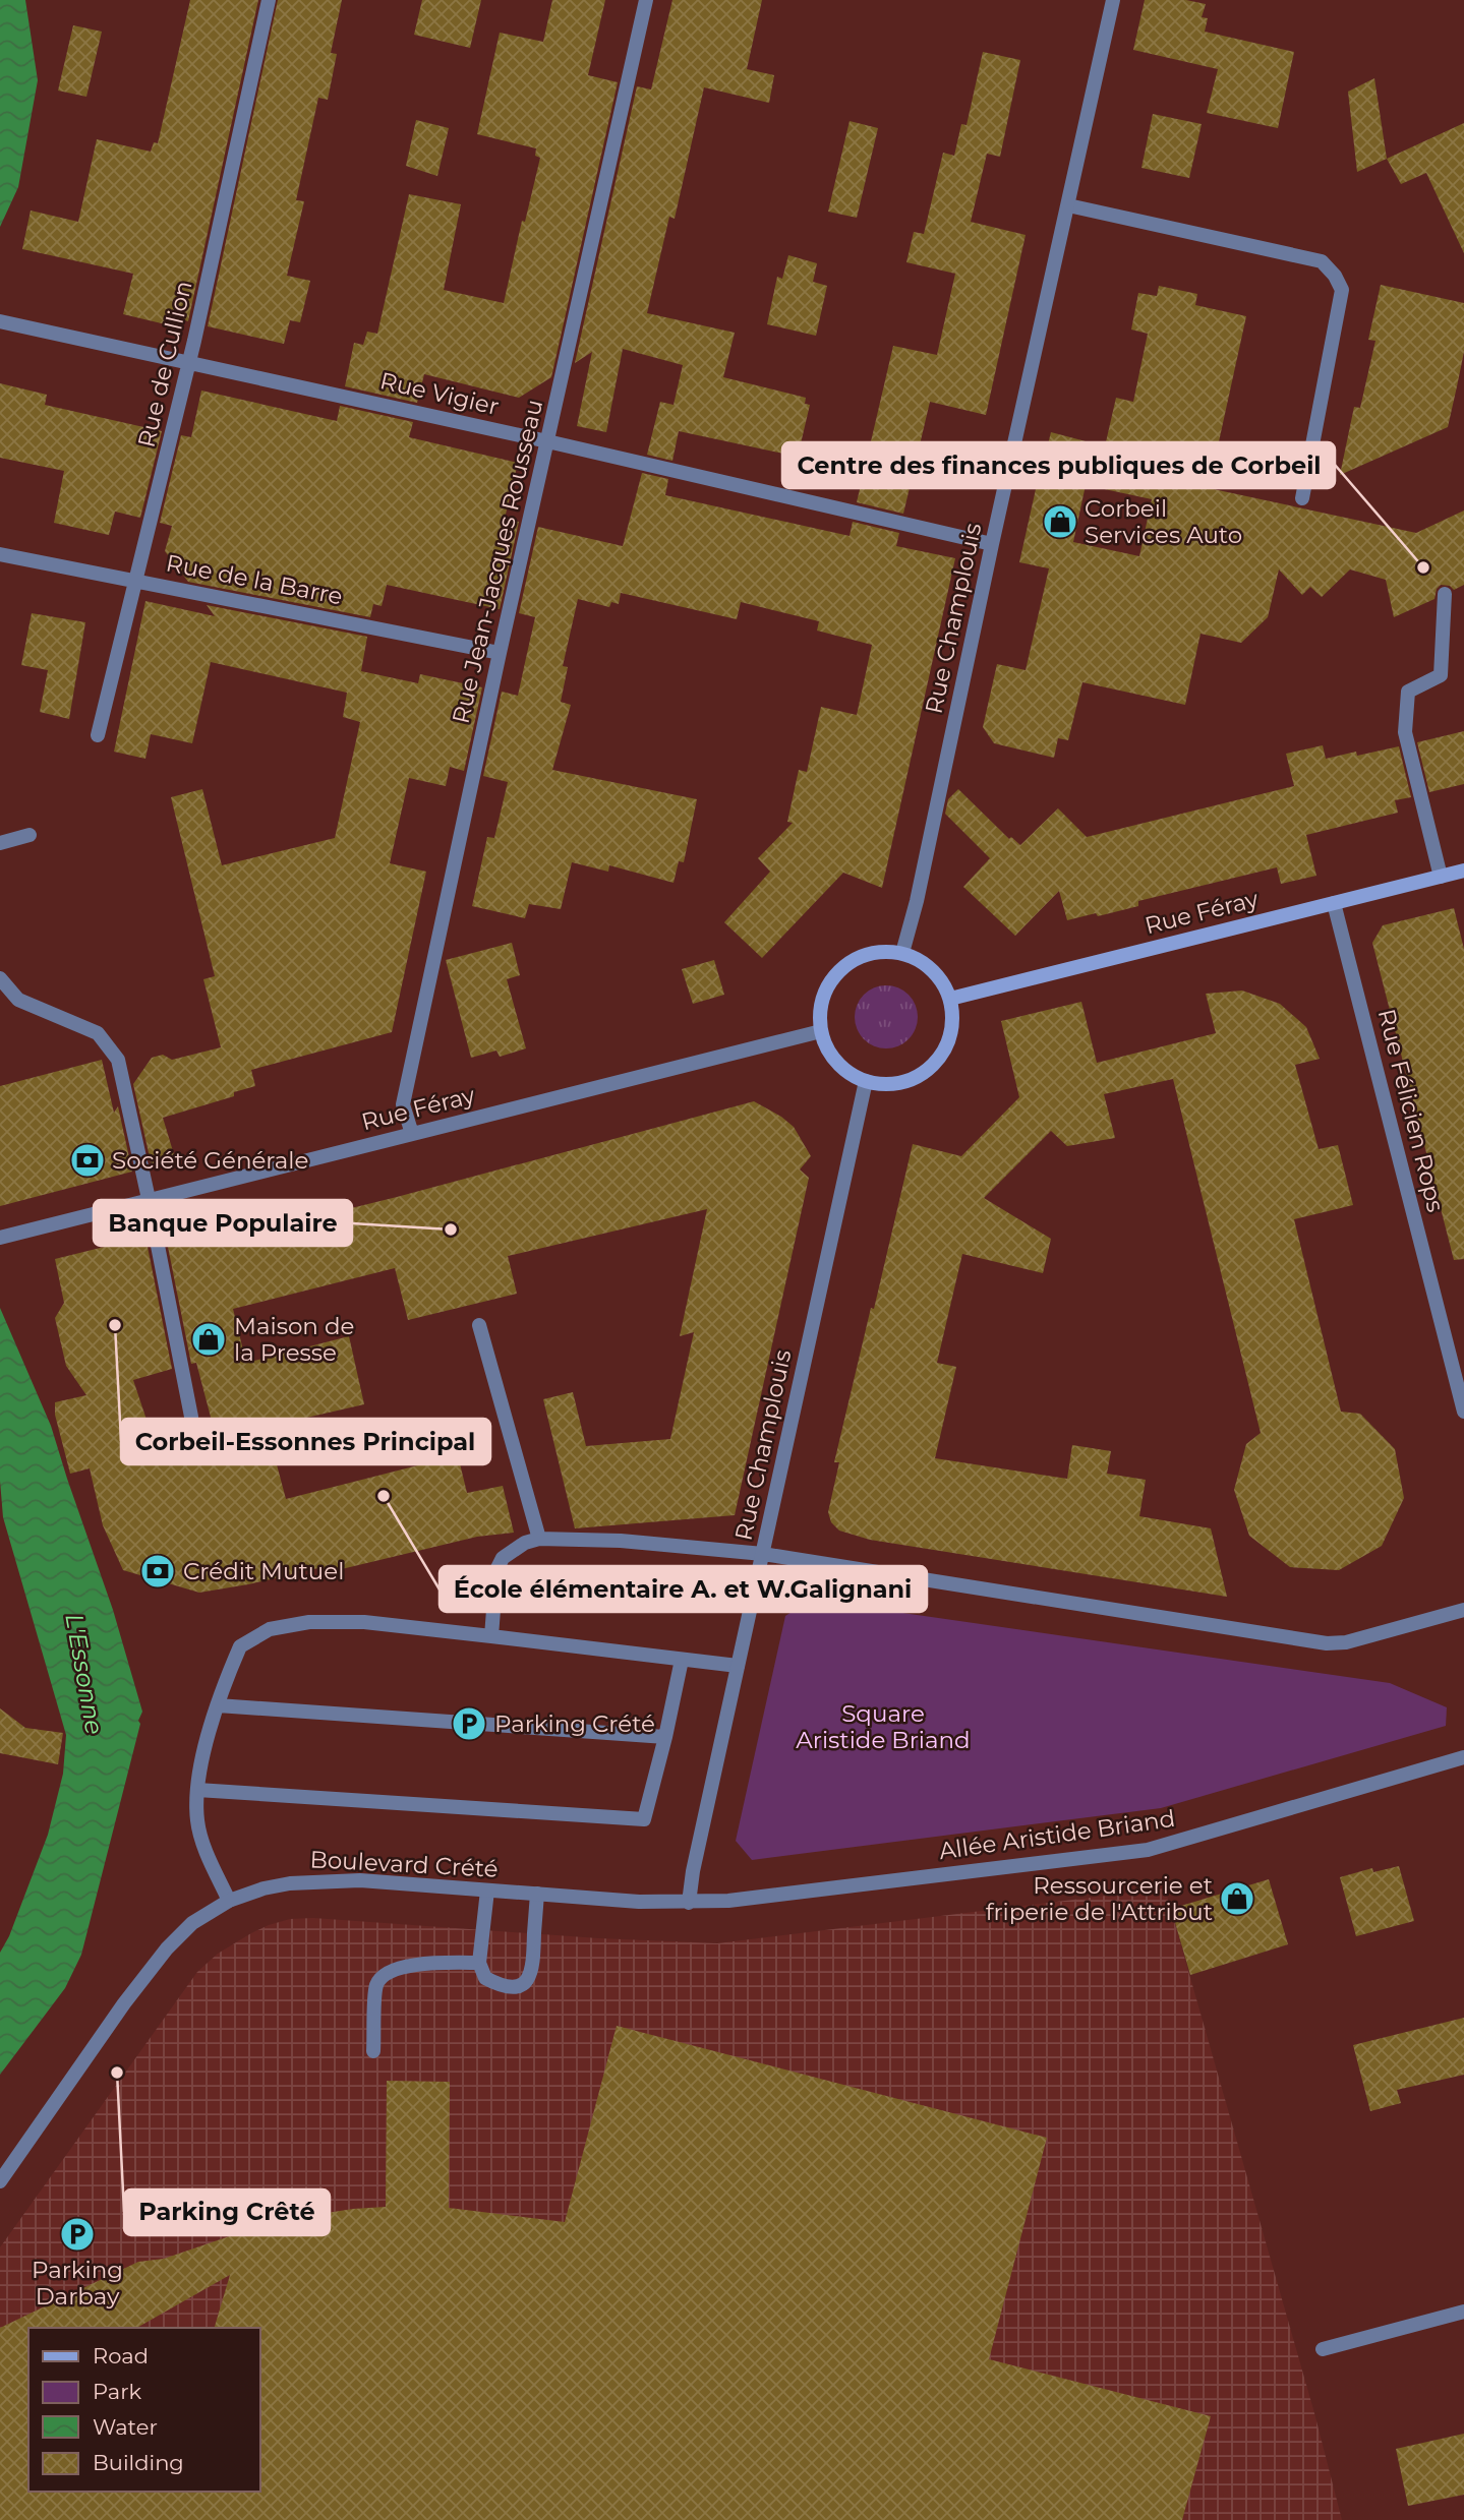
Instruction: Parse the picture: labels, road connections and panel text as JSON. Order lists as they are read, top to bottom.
{
  "streets": {
    "main road": ["Rue Féray"],
    "street": [
      "Rue de Cullion",
      "Rue Vigier",
      "Rue Jean-Jacques Rousseau",
      "Rue de la Barre",
      "Rue Champlouis",
      "Rue Félicien Rops",
      "Allée Aristide Briand",
      "Boulevard Crété"
    ]
  },
  "crossings": [
    ["Rue de Cullion", "Rue Vigier"],
    ["Rue de Cullion", "Rue de la Barre"],
    ["Rue Vigier", "Rue Jean-Jacques Rousseau"],
    ["Rue Vigier", "Rue Champlouis"],
    ["Rue Jean-Jacques Rousseau", "Rue de la Barre"],
    ["Rue Jean-Jacques Rousseau", "Rue Féray"],
    ["Rue Champlouis", "Rue Féray"],
    ["Rue Champlouis", "Allée Aristide Briand"],
    ["Rue Champlouis", "Boulevard Crété"],
    ["Rue Féray", "Rue Félicien Rops"],
    ["Allée Aristide Briand", "Boulevard Crété"]
  ],
  "water": ["L'Essonne"],
  "parks": ["Square Aristide Briand"],
  "places": {
    "shop": ["Corbeil Services Auto", "Maison de la Presse", "Ressourcerie et friperie de l'Attribut"],
    "other": [
      "Centre des finances publiques de Corbeil",
      "Banque Populaire",
      "Corbeil-Essonnes Principal",
      "École élémentaire A. et W.Galignani",
      "Parking Crêté"
    ],
    "bank": ["Société Générale", "Crédit Mutuel"],
    "parking": ["Parking Crété", "Parking Darbay"]
  },
  "legend": [
    "Road",
    "Park",
    "Water",
    "Building"
  ]
}
